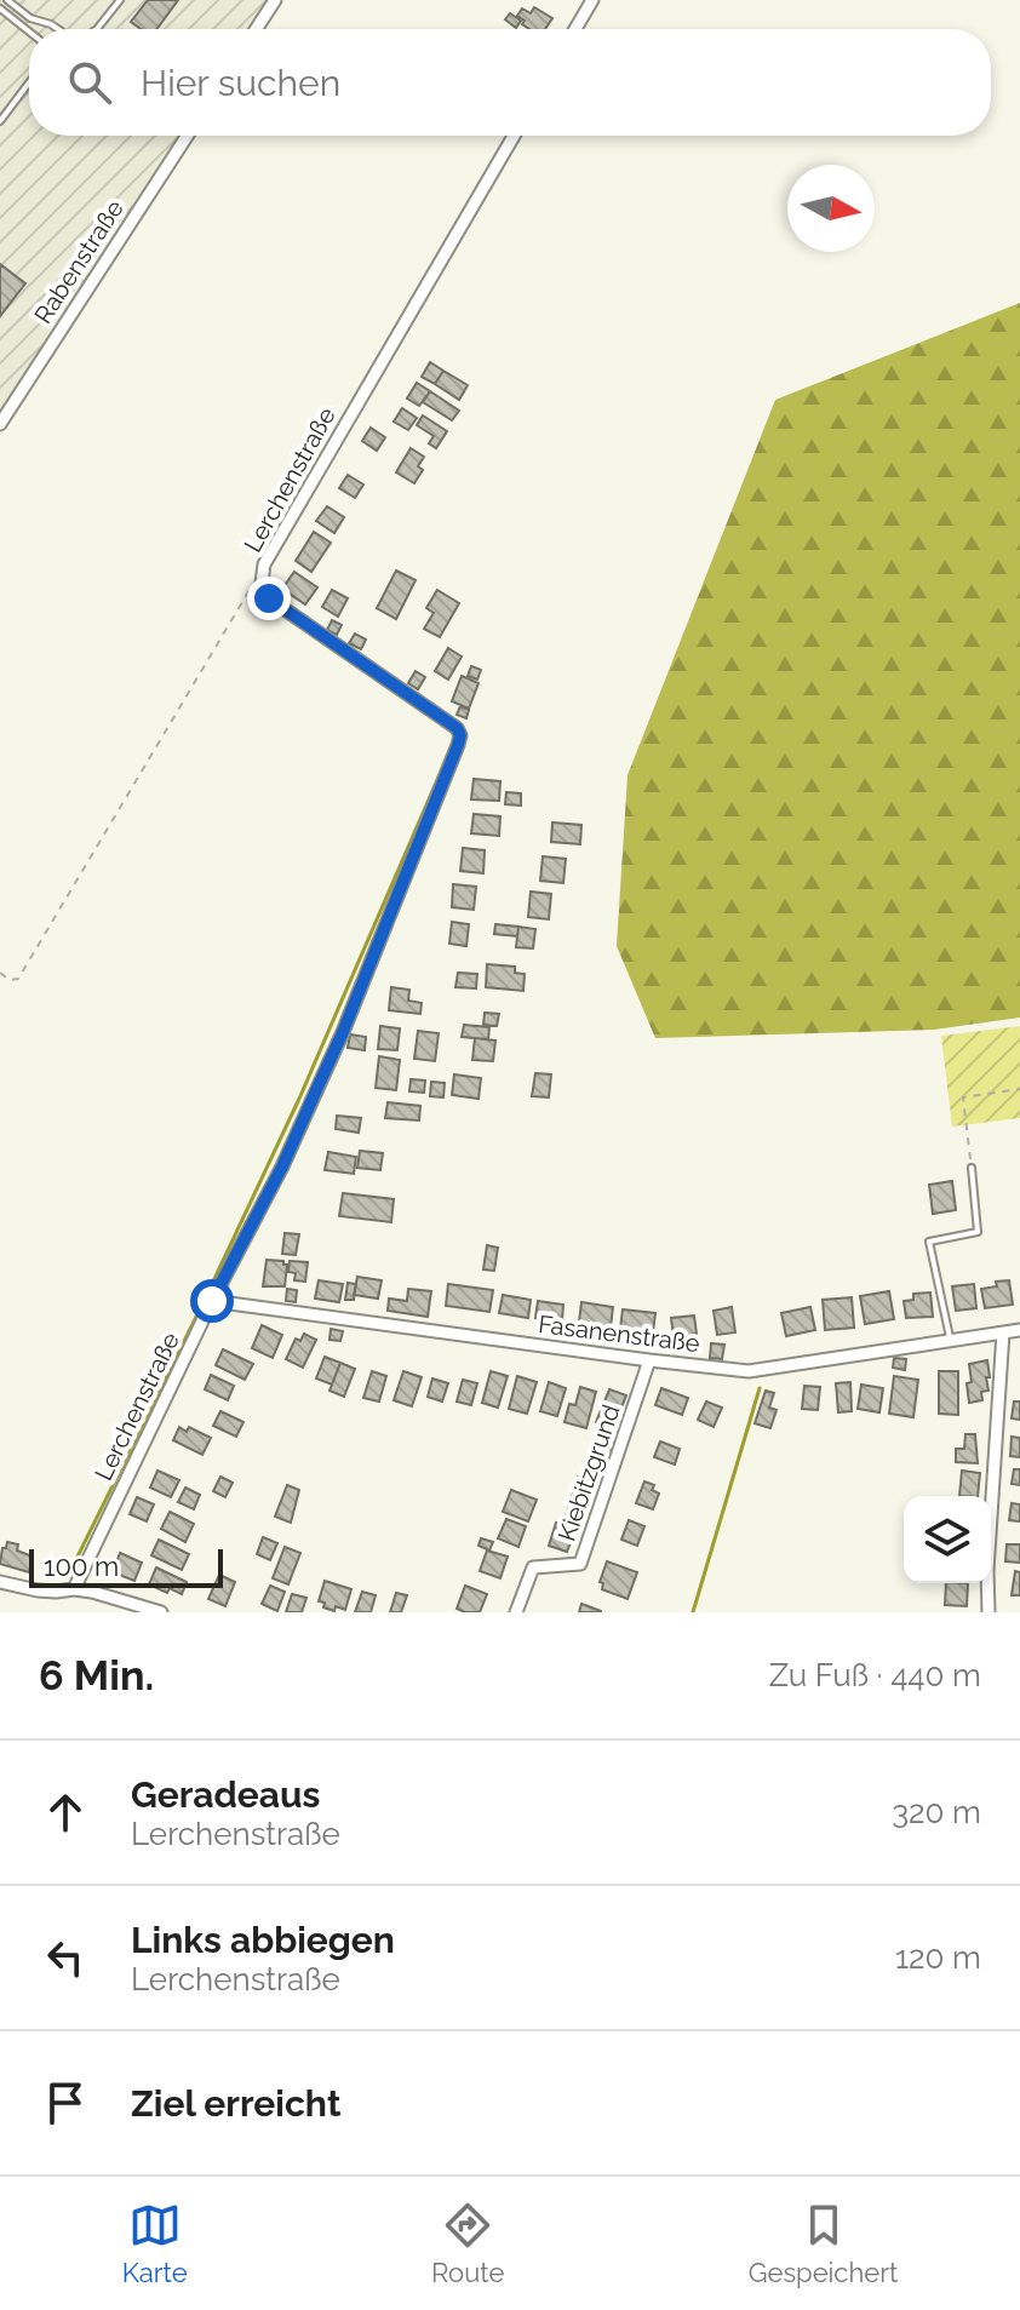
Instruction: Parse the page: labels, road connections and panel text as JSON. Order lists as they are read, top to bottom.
{
  "streets": {
    "street": [
      "Rabenstraße",
      "Lerchenstraße",
      "Fasanenstraße",
      "Kiebitzgrund"
    ]
  },
  "crossings": [
    ["Lerchenstraße", "Fasanenstraße"],
    ["Fasanenstraße", "Kiebitzgrund"]
  ],
  "scale_bar": "100 m",
  "north": "right",
  "page": {
    "search": "Hier suchen",
    "scale": "100 m",
    "heading": ["6 Min.", "Zu Fuß · 440 m"],
    "list": [
      ["Geradeaus", "Lerchenstraße", "320 m"],
      ["Links abbiegen", "Lerchenstraße", "120 m"],
      "Ziel erreicht"
    ],
    "nav": ["Karte", "Route", "Gespeichert"]
  }
}
